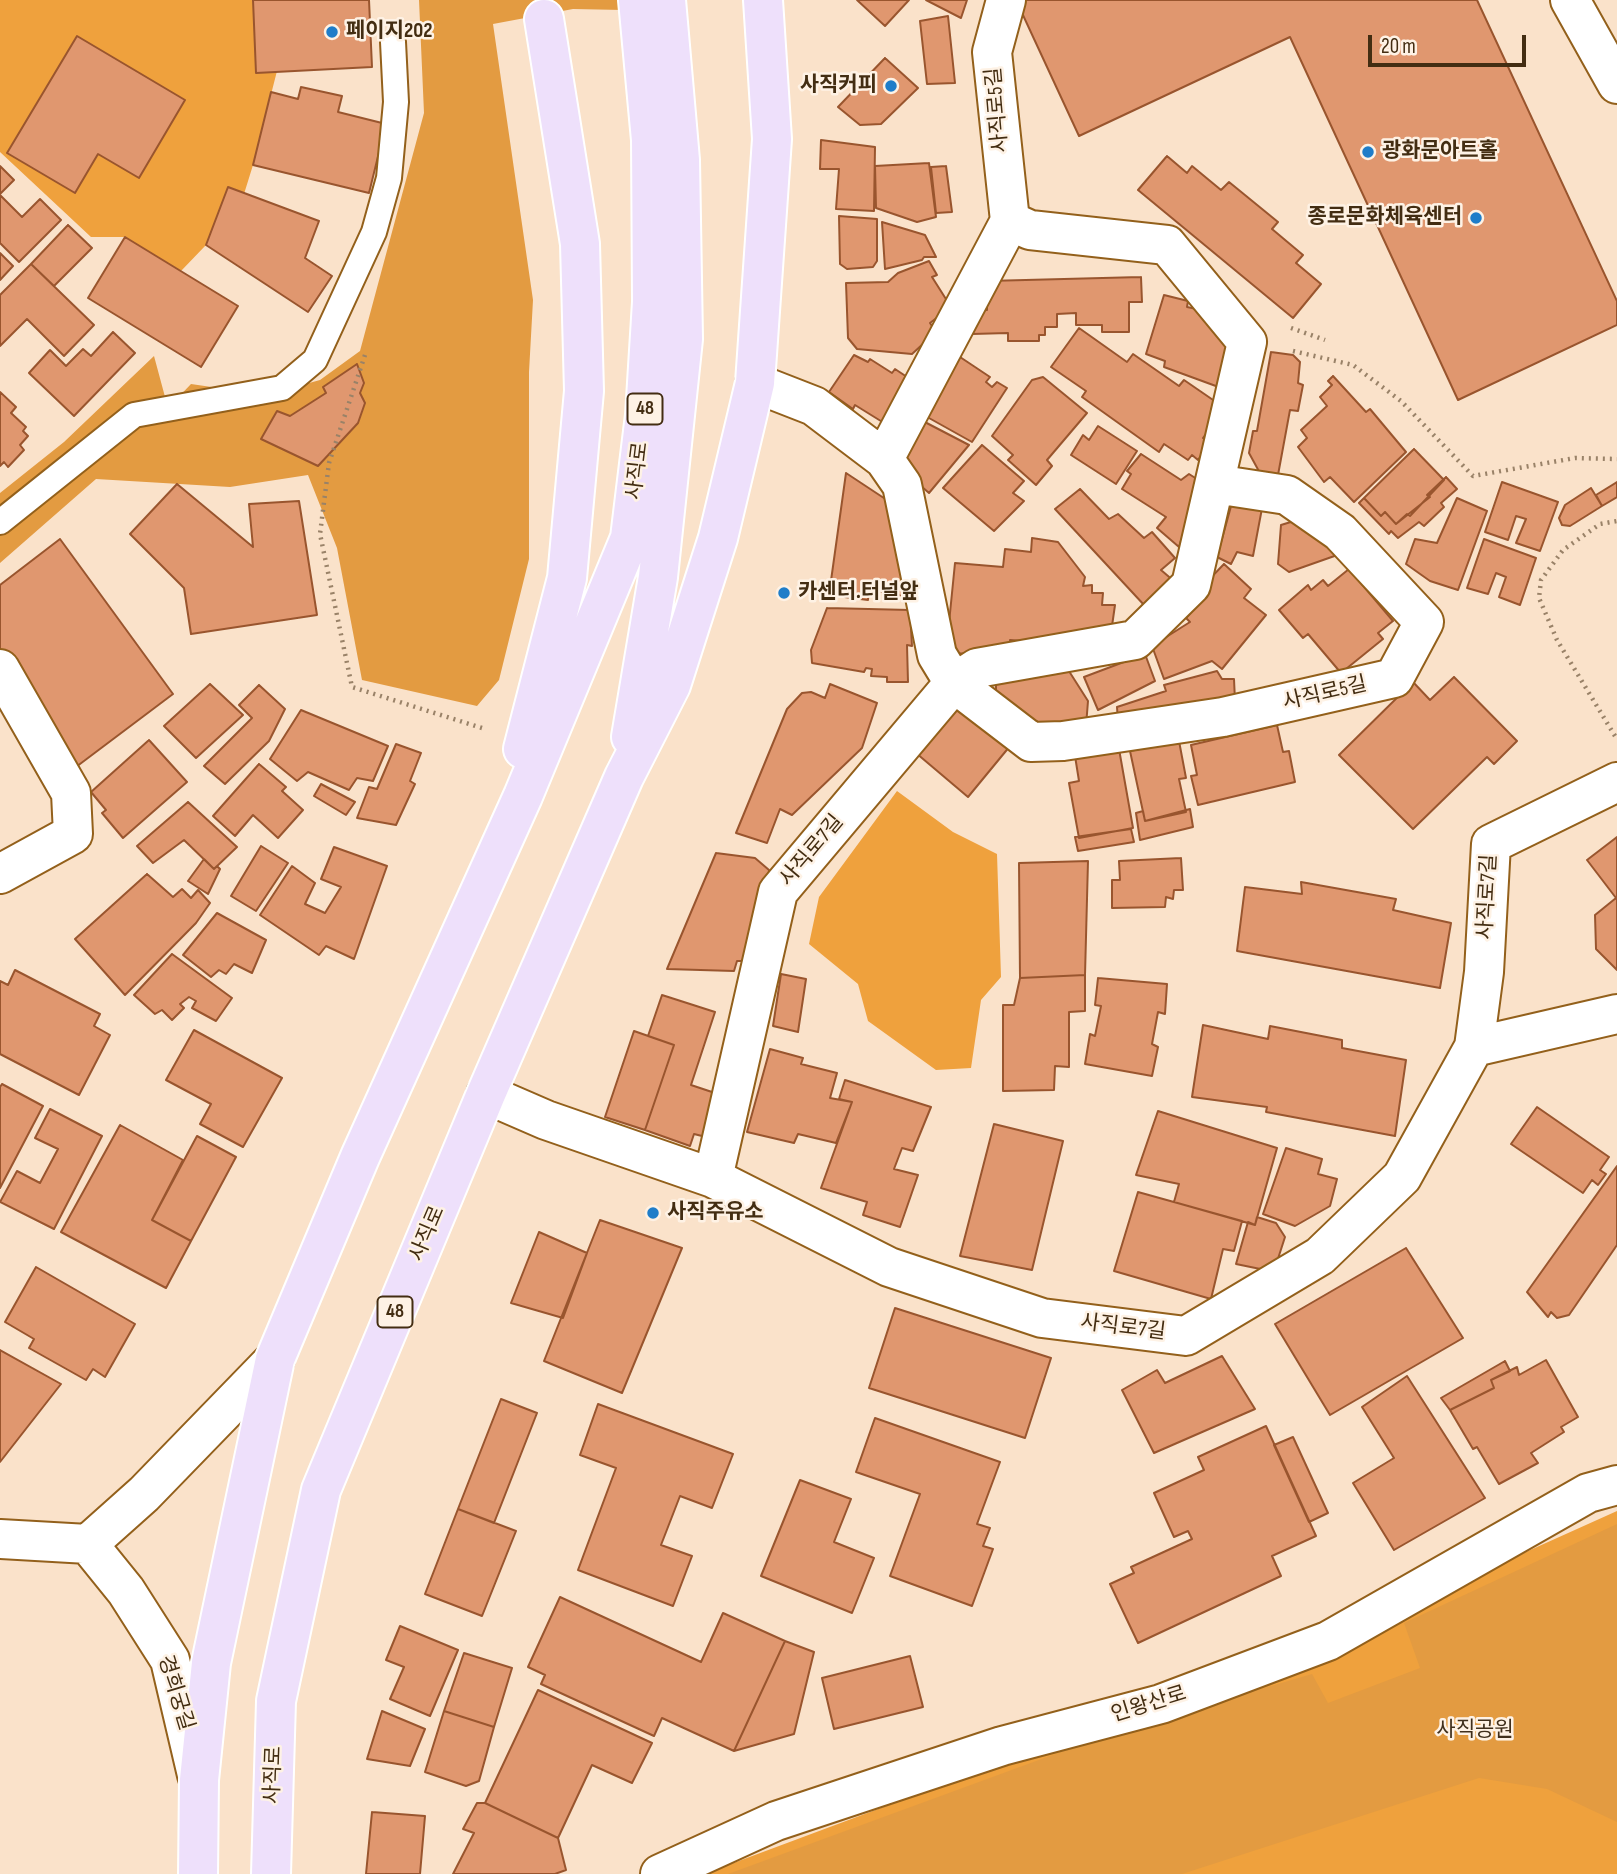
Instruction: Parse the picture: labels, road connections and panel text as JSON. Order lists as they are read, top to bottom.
{
  "streets": {
    "main road": ["48", "사직로"],
    "street": [
      "사직로5길",
      "사직로7길",
      "경희궁길",
      "인왕산로"
    ]
  },
  "crossings": [
    ["사직로5길", "사직로"],
    ["사직로5길", "사직로7길"],
    ["사직로", "사직로7길"],
    ["사직로", "경희궁길"]
  ],
  "parks": ["사직공원"],
  "places": [
    "페이지202",
    "사직커피",
    "광화문아트홀",
    "종로문화체육센터",
    "카센터.터널앞",
    "사직주유소"
  ],
  "scale_bar": "20 m"
}
